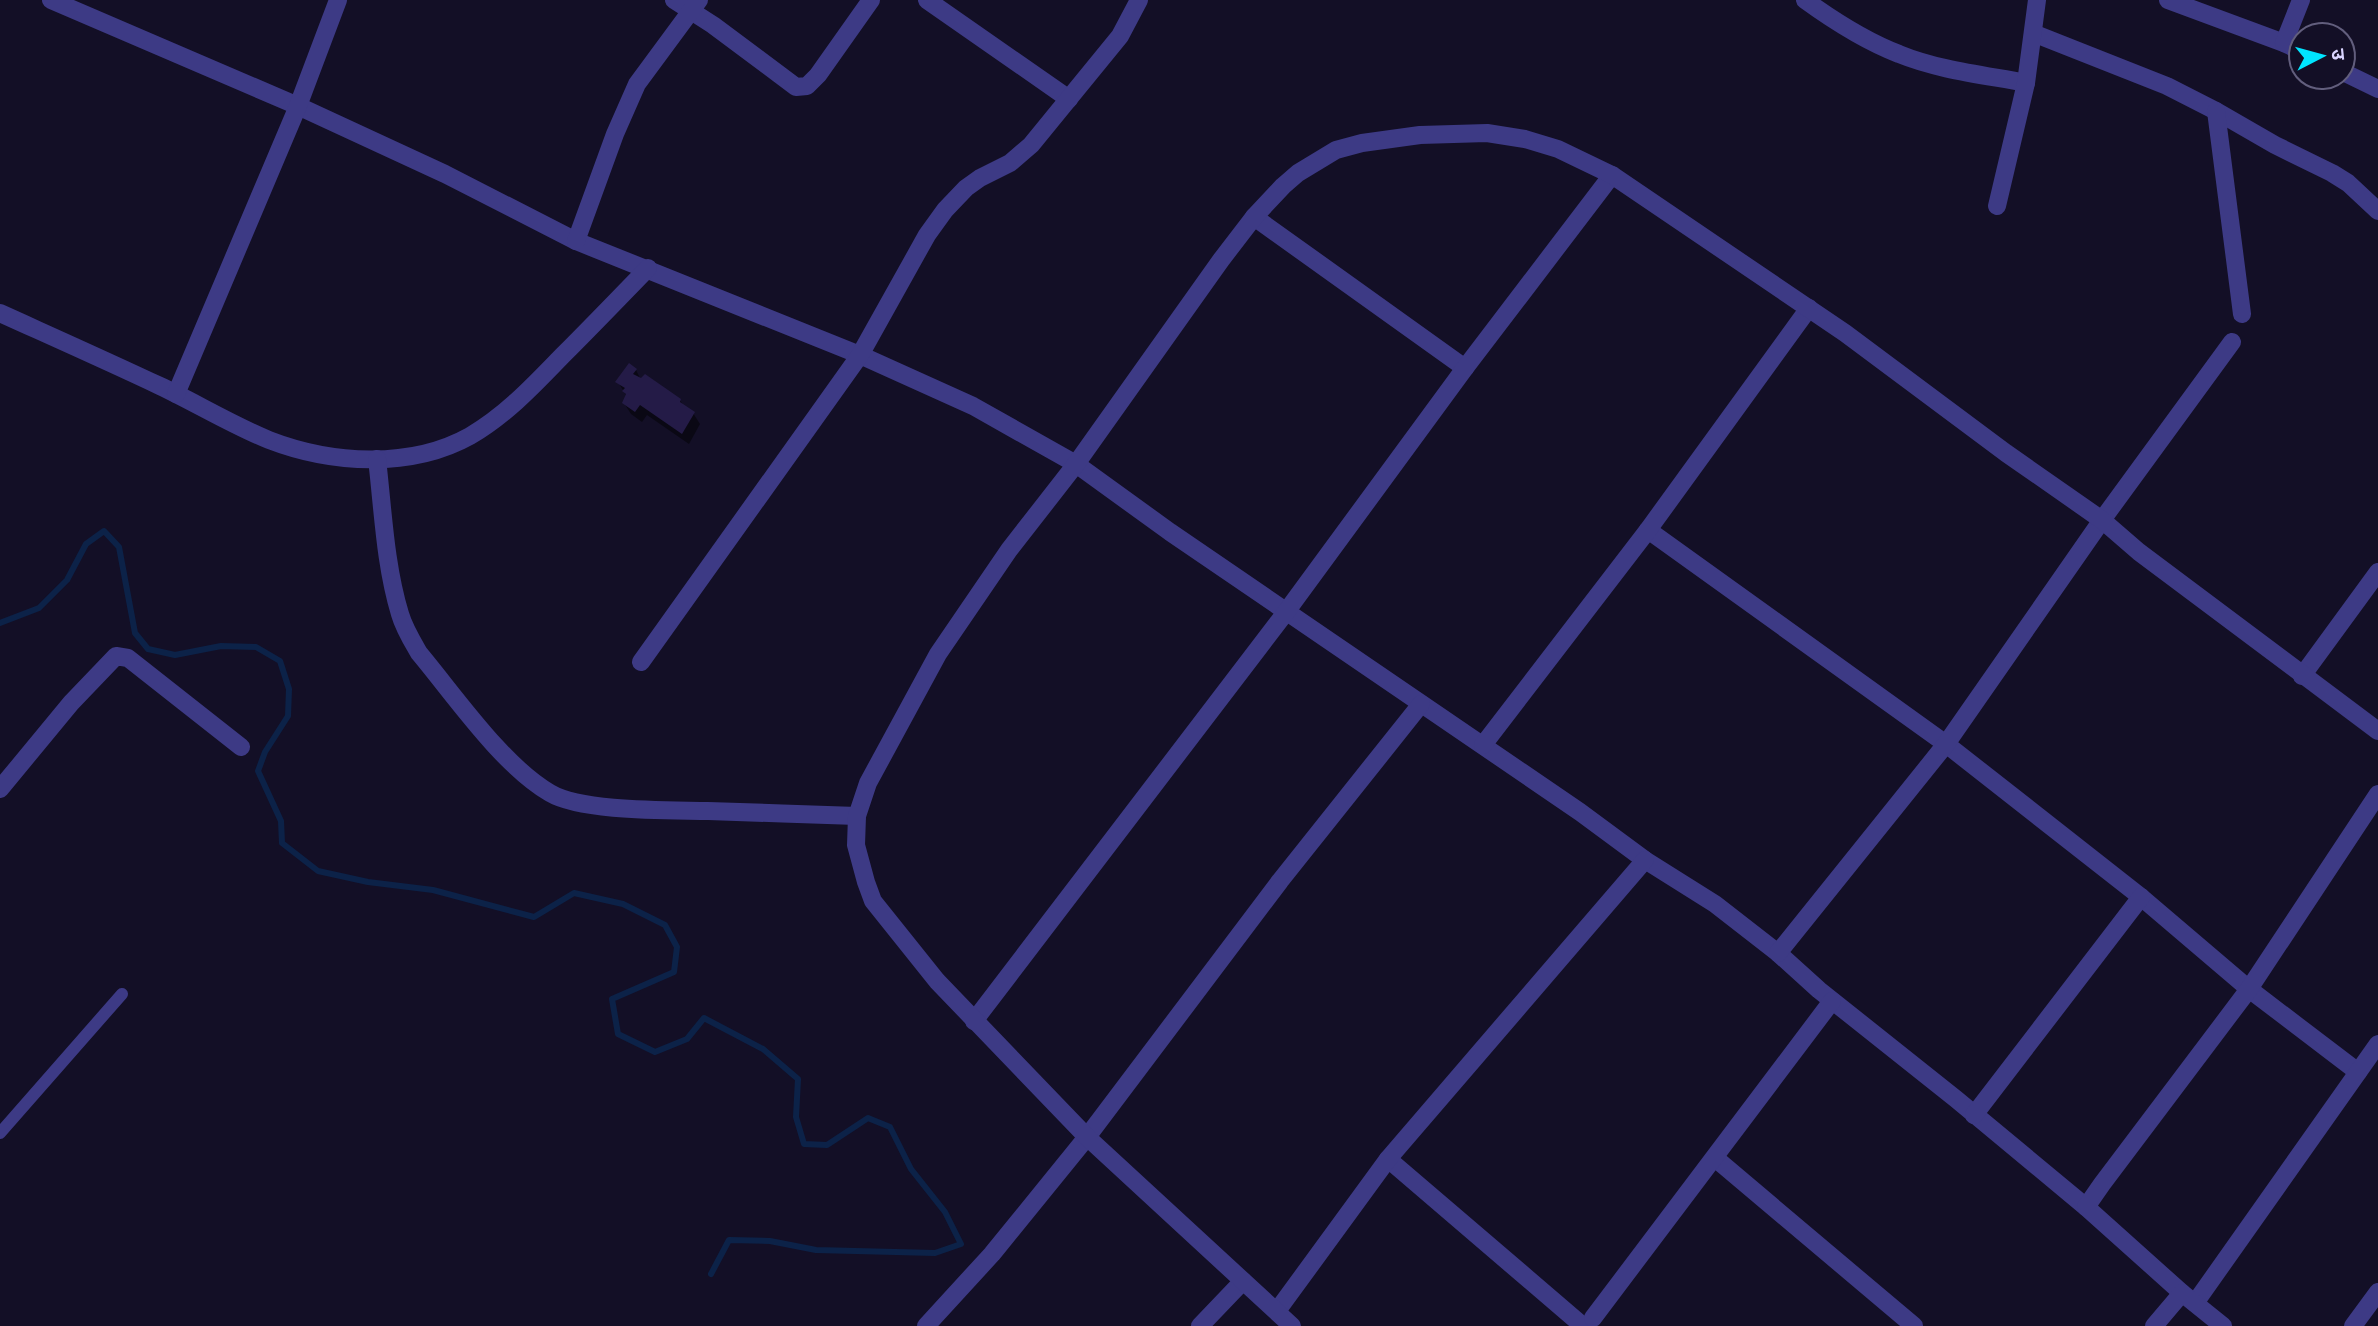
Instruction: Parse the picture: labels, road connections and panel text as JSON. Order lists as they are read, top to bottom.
{
  "north": "right"
}
